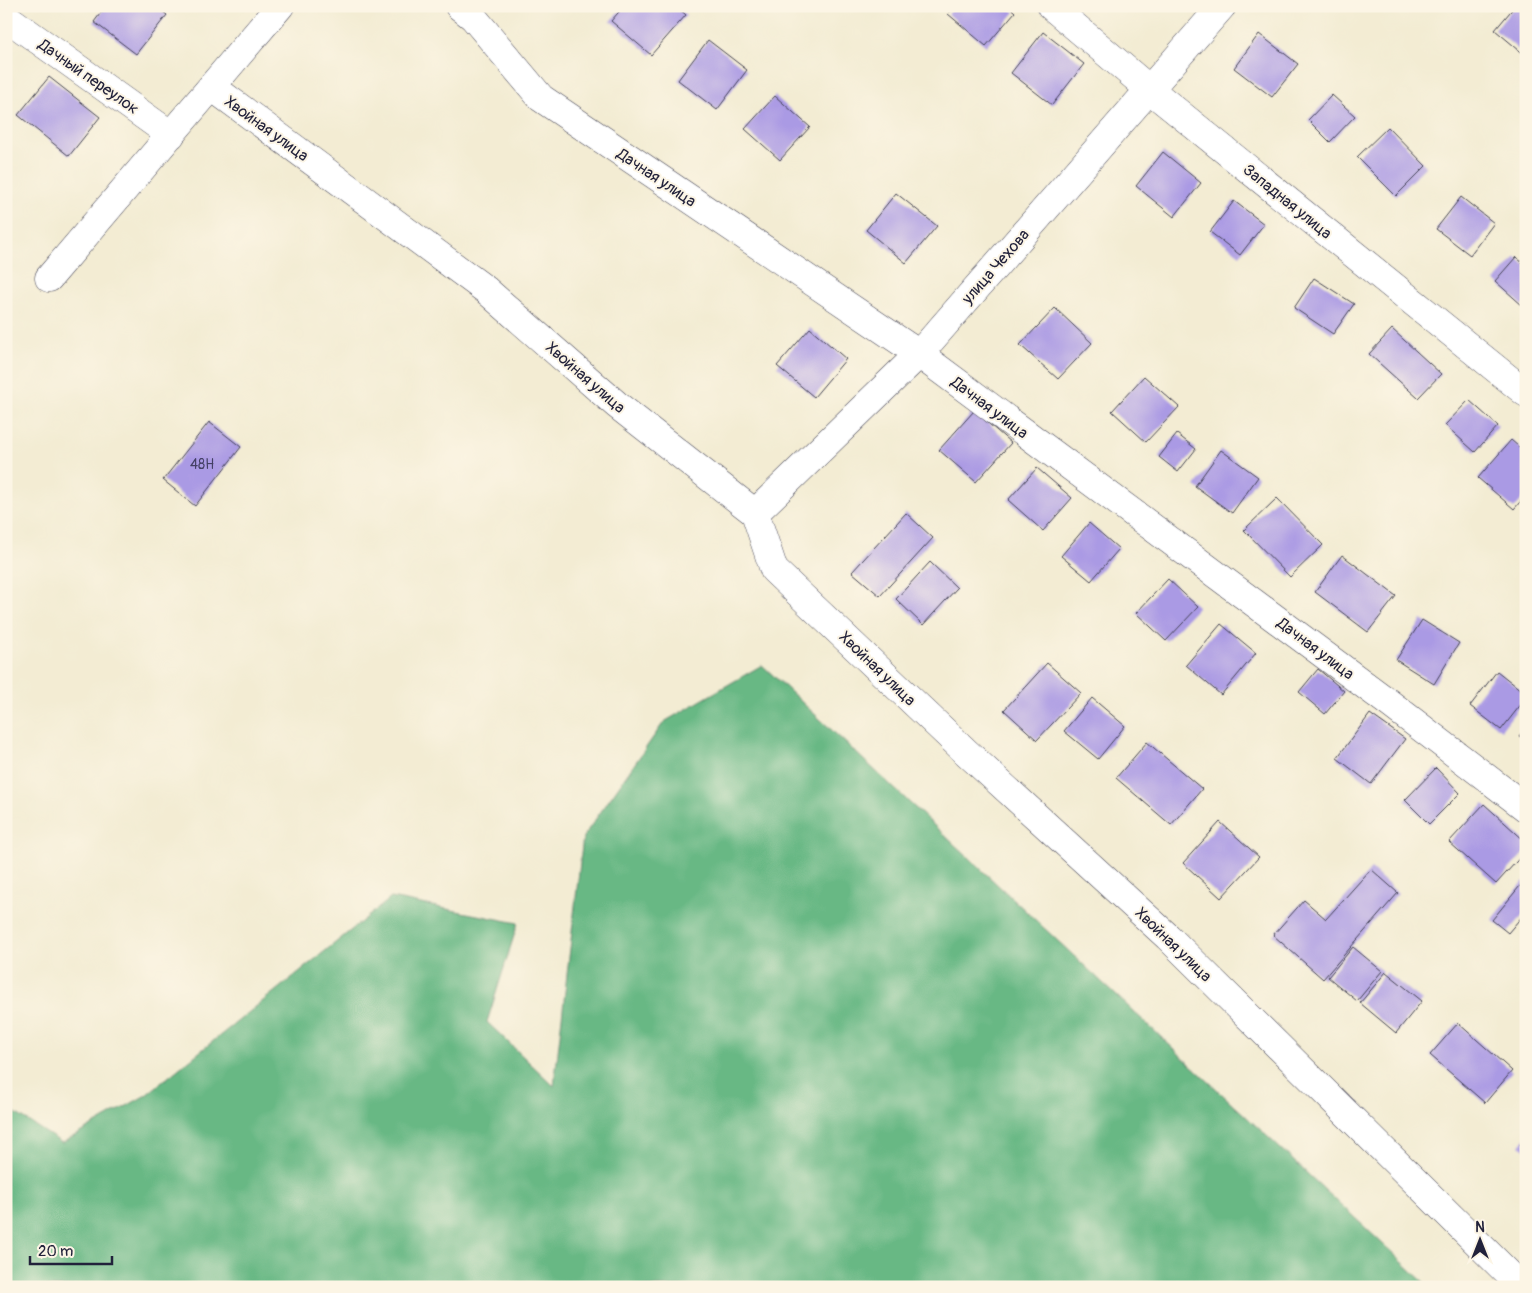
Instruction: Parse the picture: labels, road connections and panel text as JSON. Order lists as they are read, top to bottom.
{
  "streets": {
    "street": [
      "Дачный переулок",
      "Хвойная улица",
      "Дачная улица",
      "Западная улица",
      "улица Чехова"
    ]
  },
  "crossings": [
    ["Хвойная улица", "улица Чехова"],
    ["Дачная улица", "улица Чехова"],
    ["Западная улица", "улица Чехова"]
  ],
  "house_numbers": ["48Н"],
  "scale_bar": "20 m",
  "north": "top"
}
